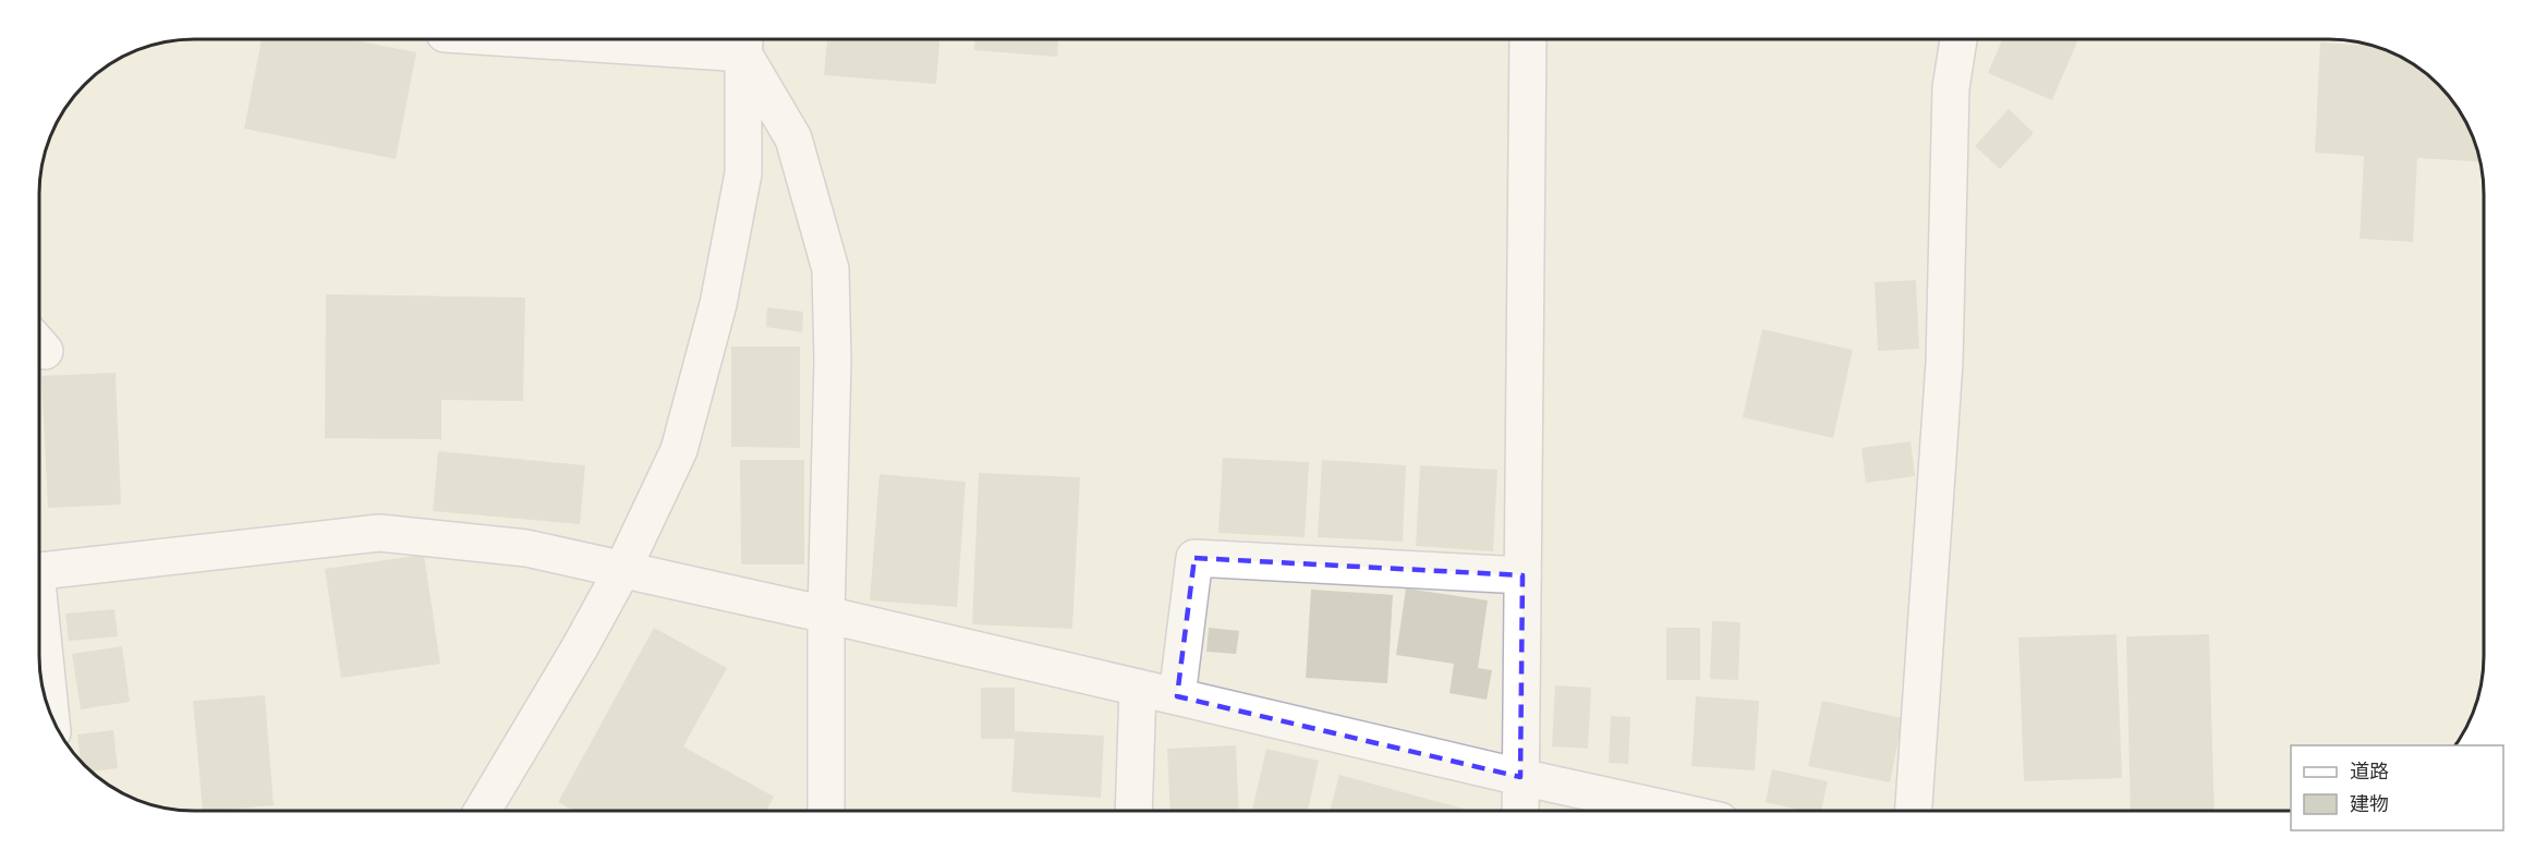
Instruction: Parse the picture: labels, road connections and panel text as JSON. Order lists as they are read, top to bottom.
{
  "legend": ["道路", "建物"]
}
